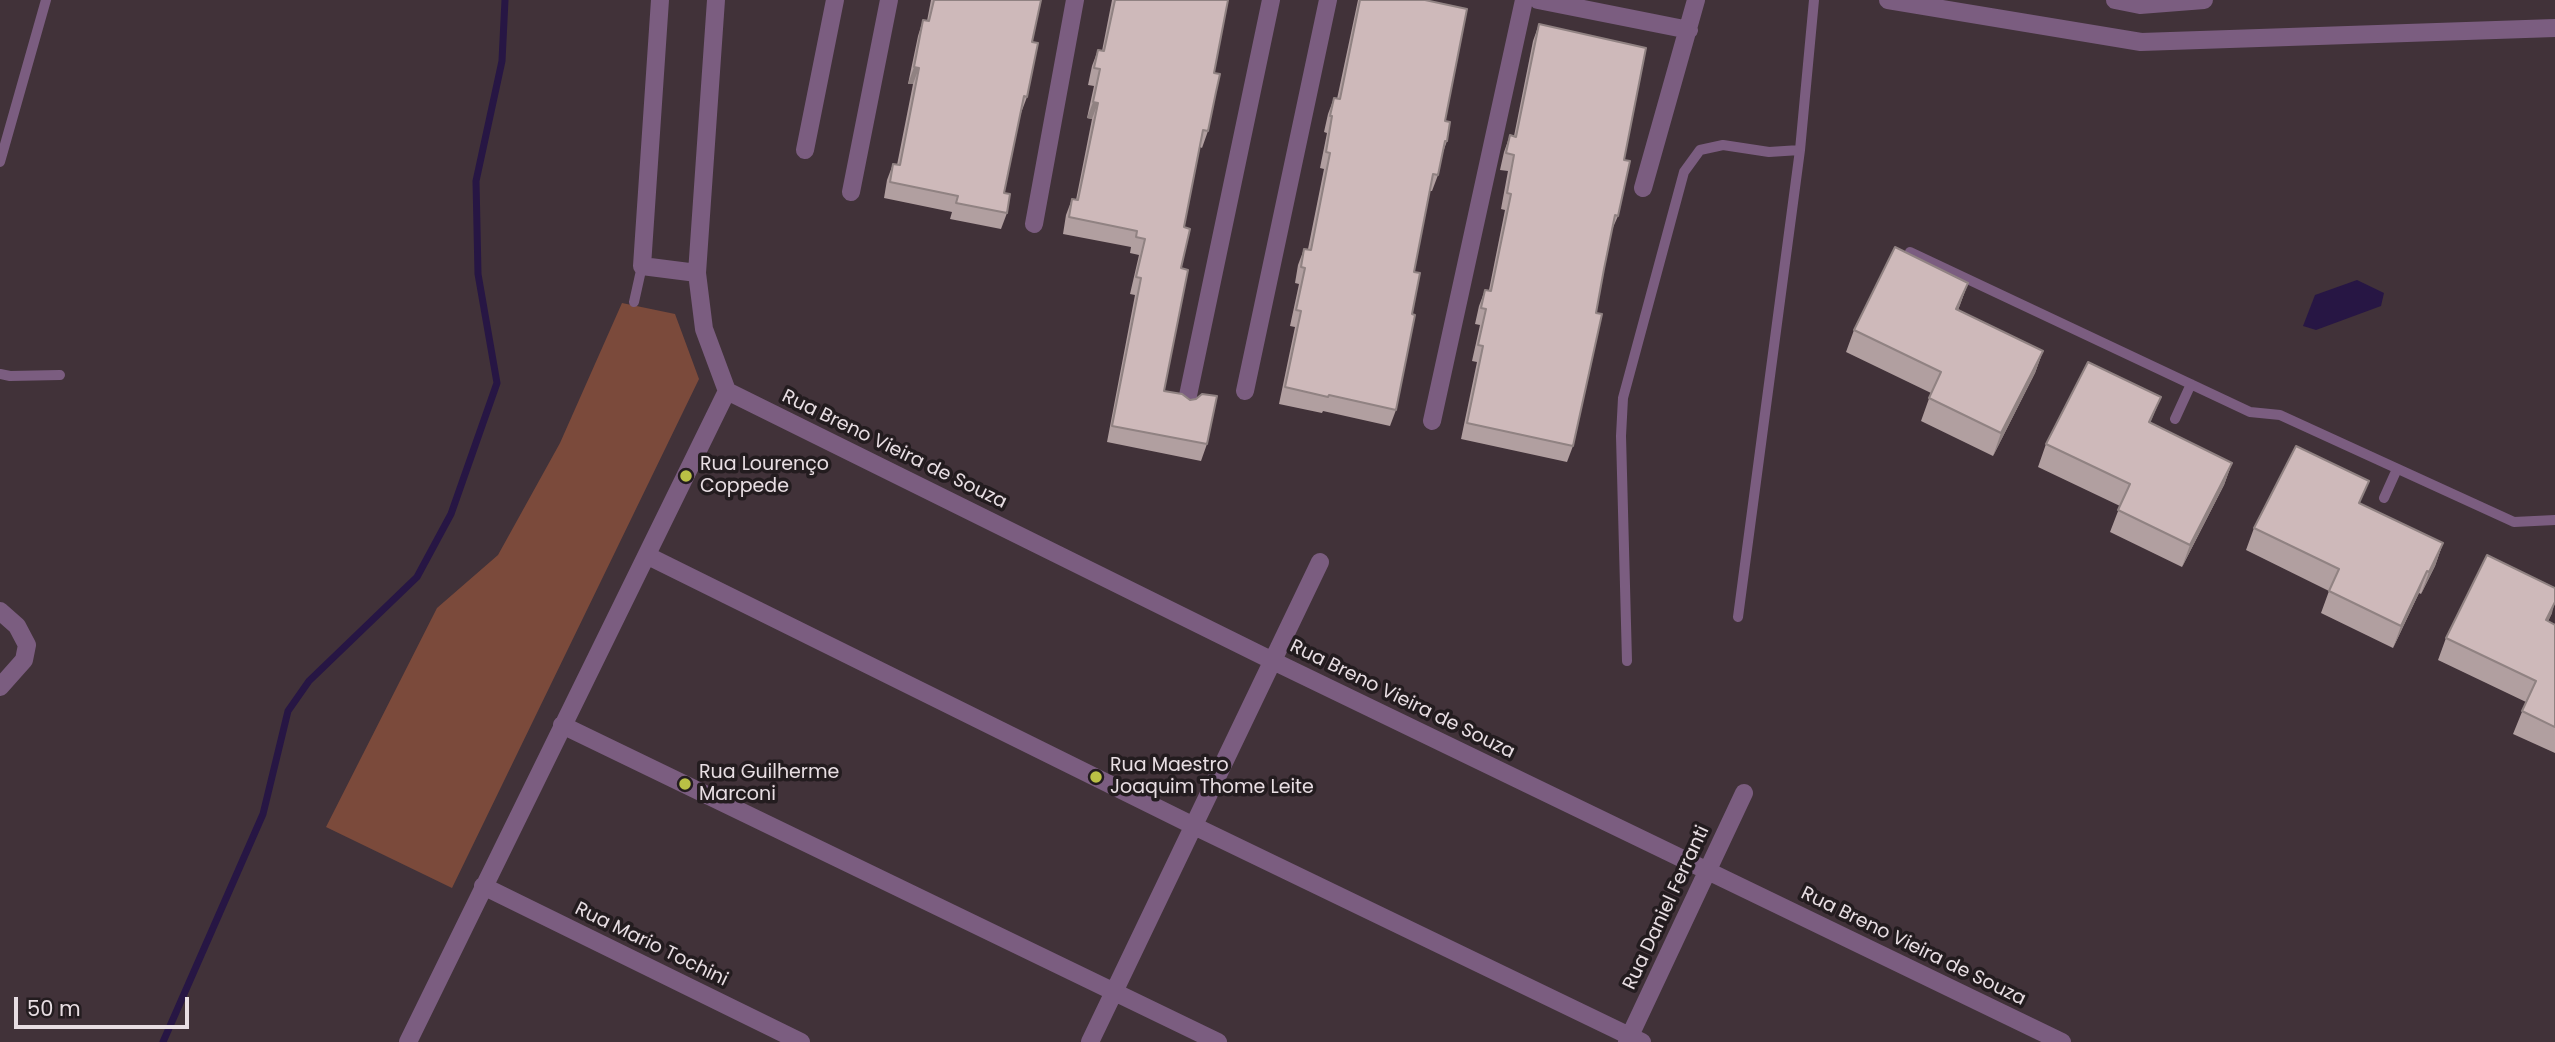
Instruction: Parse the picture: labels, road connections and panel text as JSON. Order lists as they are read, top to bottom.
{
  "streets": {
    "street": ["Rua Breno Vieira de Souza", "Rua Daniel Ferranti", "Rua Mario Tochini"]
  },
  "crossings": [
    ["Rua Breno Vieira de Souza", "Rua Daniel Ferranti"]
  ],
  "places": ["Rua Lourenço Coppede", "Rua Maestro Joaquim Thome Leite", "Rua Guilherme Marconi"],
  "scale_bar": "50 m"
}
